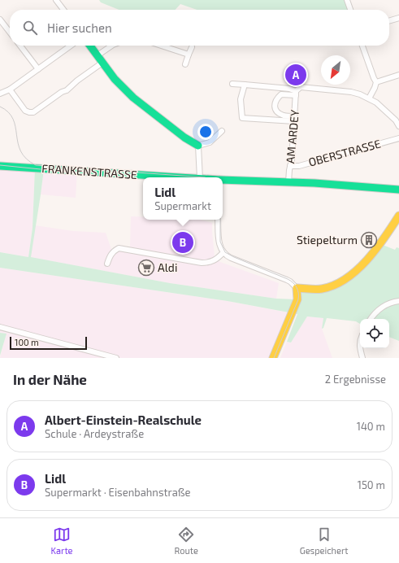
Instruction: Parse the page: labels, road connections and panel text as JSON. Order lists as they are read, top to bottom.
{
  "streets": {
    "main road": ["FRANKENSTRASSE"],
    "street": ["AM ARDEY", "OBERSTRASSE"]
  },
  "crossings": [
    ["AM ARDEY", "OBERSTRASSE"],
    ["AM ARDEY", "FRANKENSTRASSE"]
  ],
  "places": {
    "building": ["Stiepelturm"],
    "supermarket": ["Aldi"]
  },
  "scale_bar": "100 m",
  "north": "bottom left",
  "page": {
    "search": "Hier suchen",
    "pins": ["A", "B"],
    "popup": ["Lidl", "Supermarkt"],
    "scale": "100 m",
    "heading": ["In der Nähe", "2 Ergebnisse"],
    "list": [
      {
        "mark": "A",
        "name": "Albert-Einstein-Realschule",
        "note": "Schule · Ardeystraße",
        "value": "140 m"
      },
      {
        "mark": "B",
        "name": "Lidl",
        "note": "Supermarkt · Eisenbahnstraße",
        "value": "150 m"
      }
    ],
    "nav": ["Karte", "Route", "Gespeichert"]
  }
}
